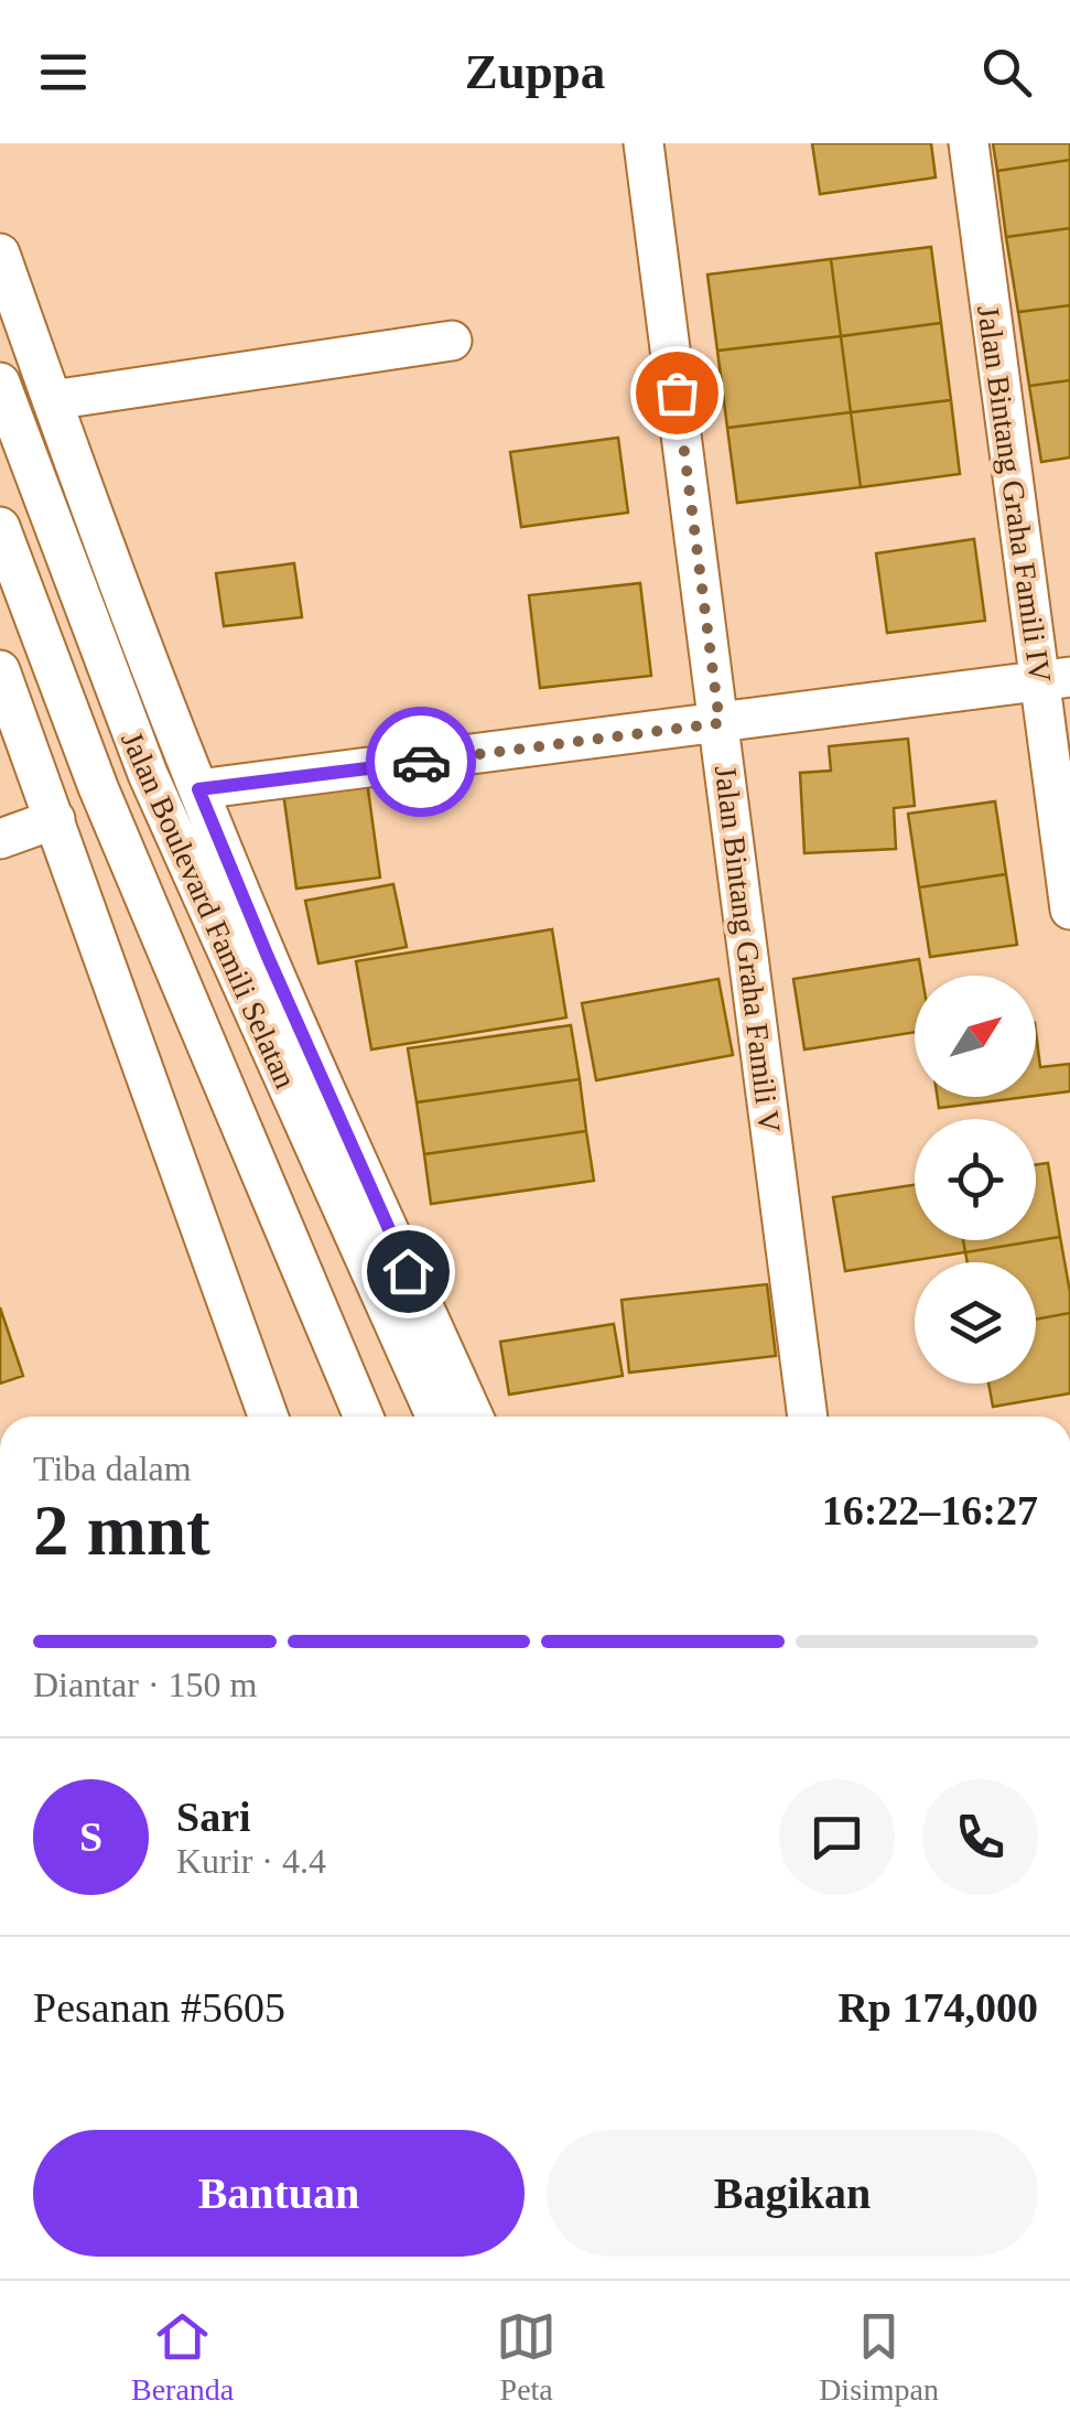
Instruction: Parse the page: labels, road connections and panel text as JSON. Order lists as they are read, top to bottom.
{
  "streets": {
    "street": ["Jalan Bintang Graha Famili IV", "Jalan Boulevard Famili Selatan", "Jalan Bintang Graha Famili V"]
  },
  "north": "top right",
  "page": {
    "header": "Zuppa",
    "heading": ["2 mnt", "Tiba dalam", "16:22–16:27"],
    "panel": [
      "Sari",
      "Kurir · 4.4",
      "Pesanan #5605",
      "Rp 174,000"
    ],
    "bar": "Diantar · 150 m",
    "round": "S",
    "buttons": ["Bantuan", "Bagikan"],
    "tabs": ["Beranda", "Peta", "Disimpan"]
  }
}
